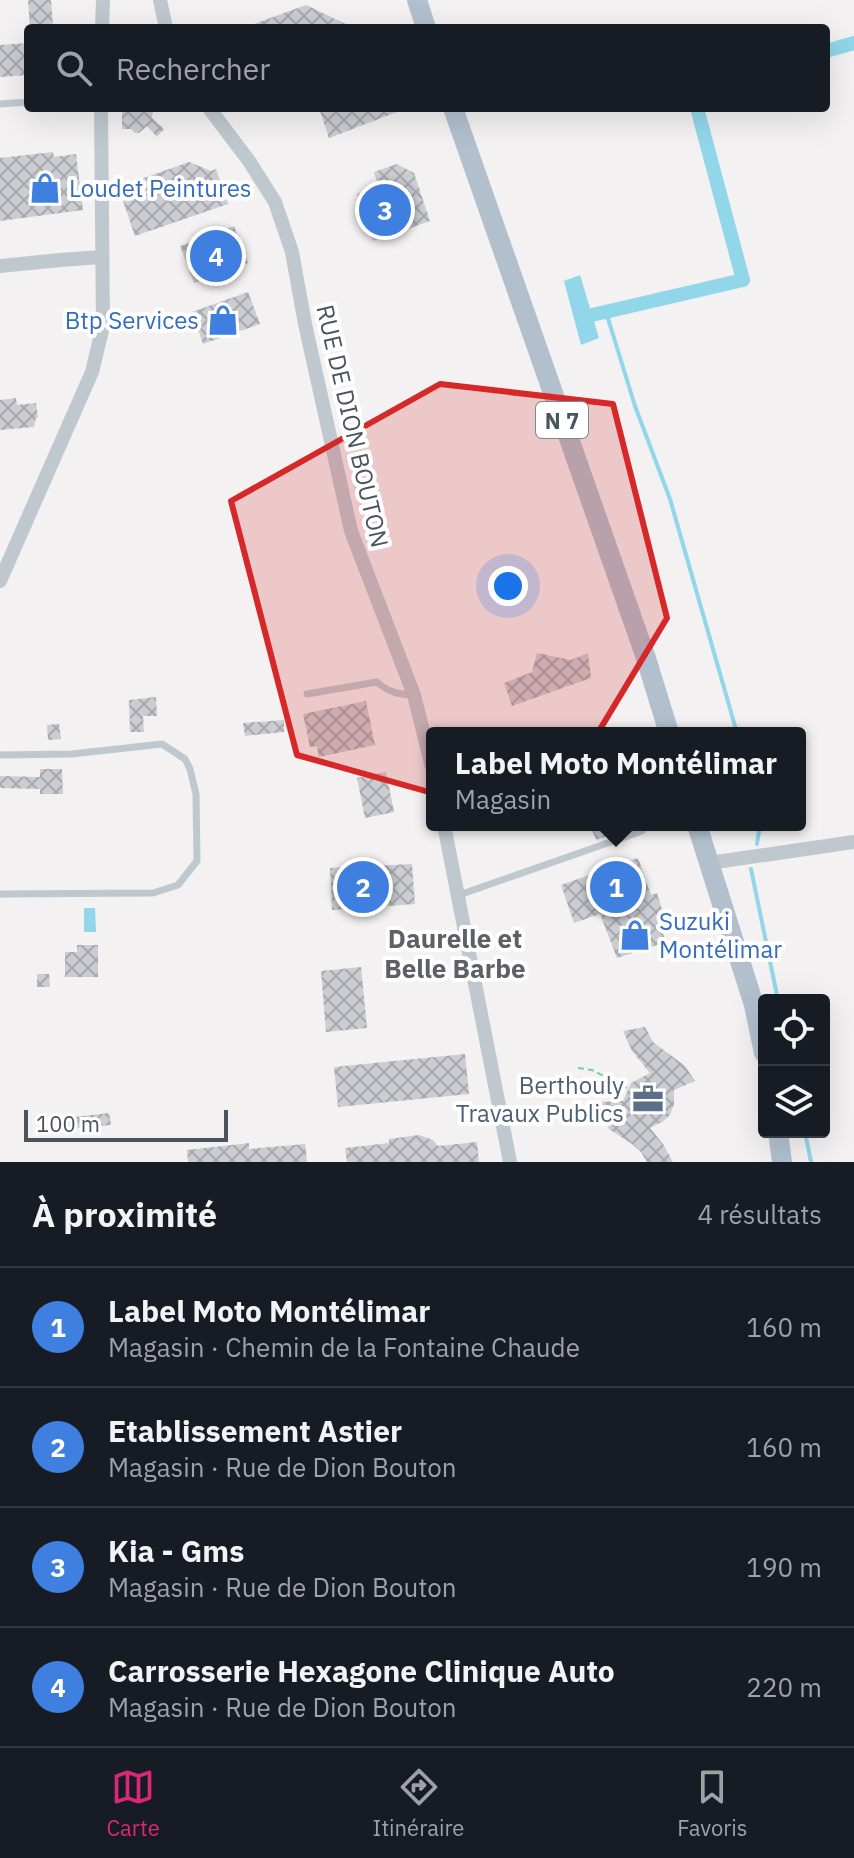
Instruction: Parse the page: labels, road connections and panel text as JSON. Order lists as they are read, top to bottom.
{
  "streets": {
    "main road": ["N 7"],
    "street": ["RUE DE DION BOUTON"]
  },
  "districts": ["Daurelle et Belle Barbe"],
  "places": {
    "shop": ["Loudet Peintures", "Btp Services", "Suzuki Montélimar"],
    "office": ["Berthouly Travaux Publics"]
  },
  "scale_bar": "100 m",
  "page": {
    "search": "Rechercher",
    "pins": [
      "3",
      "4",
      "1",
      "2"
    ],
    "popup": ["Label Moto Montélimar", "Magasin"],
    "scale": "100 m",
    "heading": ["À proximité", "4 résultats"],
    "list": [
      {
        "mark": "1",
        "name": "Label Moto Montélimar",
        "note": "Magasin · Chemin de la Fontaine Chaude",
        "value": "160 m"
      },
      {
        "mark": "2",
        "name": "Etablissement Astier",
        "note": "Magasin · Rue de Dion Bouton",
        "value": "160 m"
      },
      {
        "mark": "3",
        "name": "Kia - Gms",
        "note": "Magasin · Rue de Dion Bouton",
        "value": "190 m"
      },
      {
        "mark": "4",
        "name": "Carrosserie Hexagone Clinique Auto",
        "note": "Magasin · Rue de Dion Bouton",
        "value": "220 m"
      }
    ],
    "nav": ["Carte", "Itinéraire", "Favoris"]
  }
}
